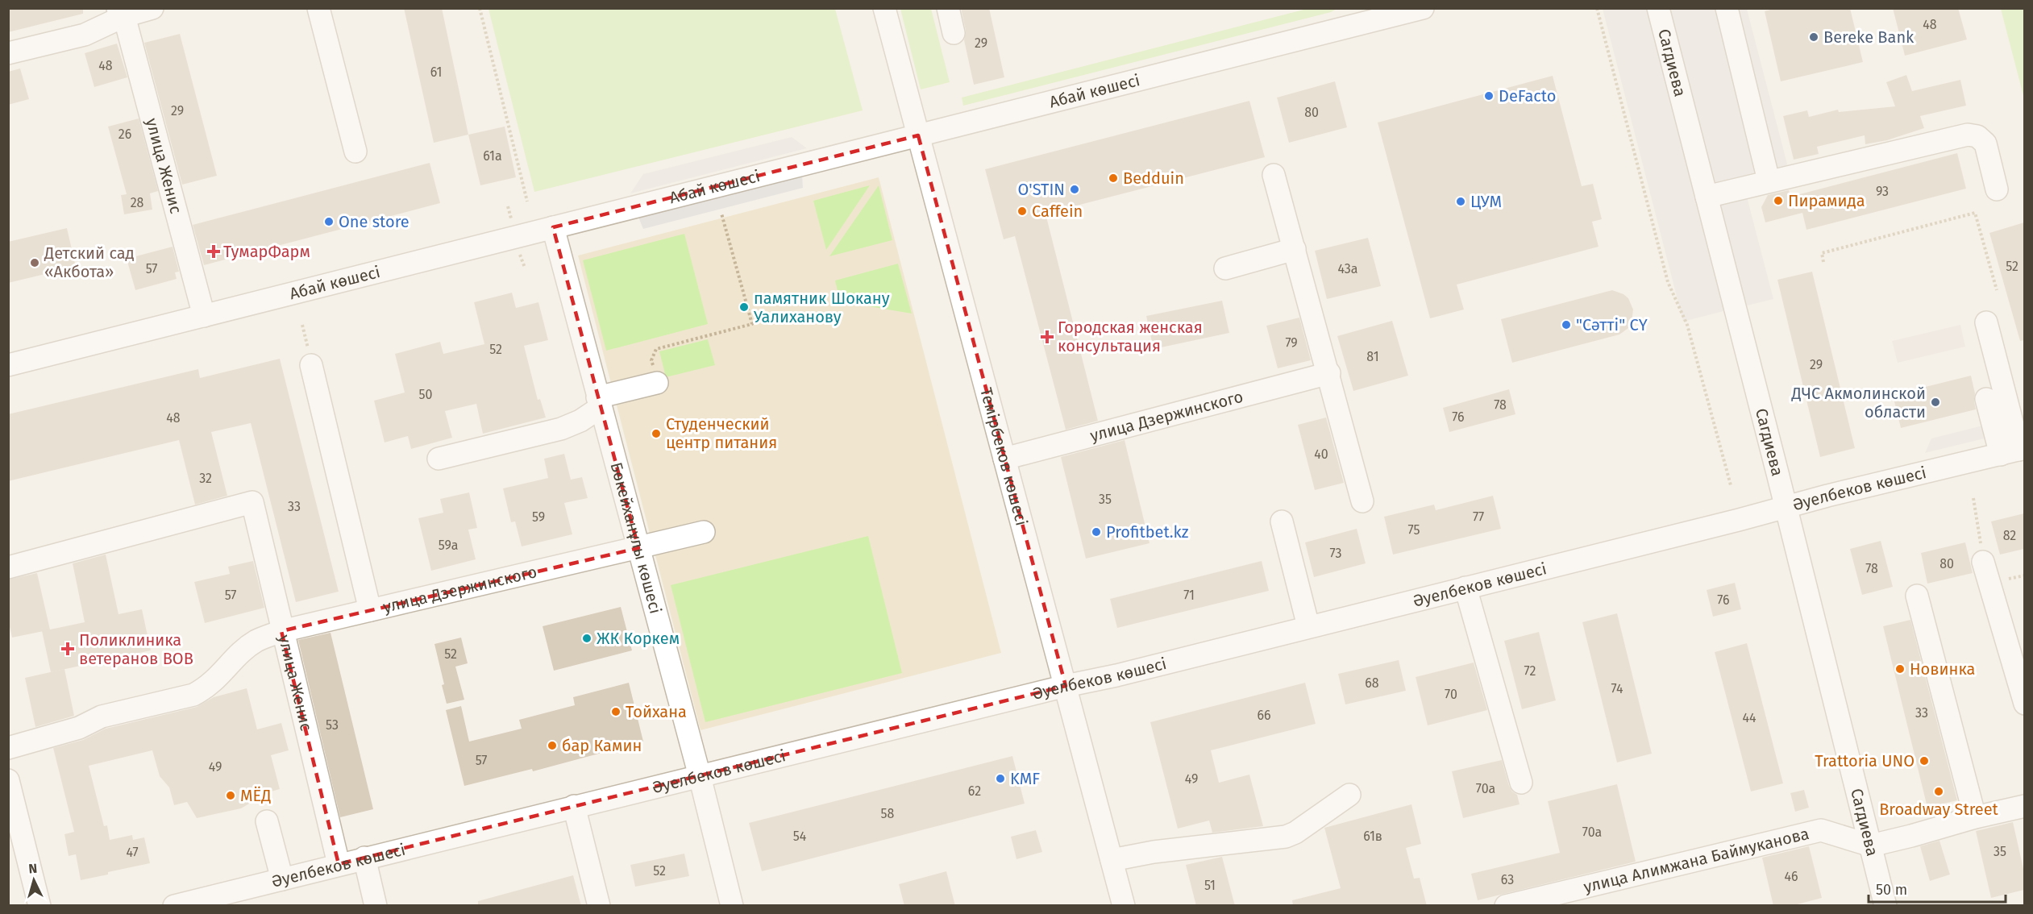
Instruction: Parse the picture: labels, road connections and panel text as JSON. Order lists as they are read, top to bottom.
{
  "streets": {
    "street": [
      "Сагдиева",
      "Абай көшесі",
      "улица Женис",
      "улица Дзержинского",
      "Темірбеков көшесі",
      "Әуелбеков көшесі",
      "Бөкейханұлы көшесі",
      "улица Алимжана Баймуканова"
    ]
  },
  "crossings": [
    ["Сагдиева", "Әуелбеков көшесі"],
    ["Сагдиева", "улица Алимжана Баймуканова"],
    ["Абай көшесі", "улица Женис"],
    ["Абай көшесі", "Темірбеков көшесі"],
    ["Абай көшесі", "Бөкейханұлы көшесі"],
    ["улица Женис", "улица Дзержинского"],
    ["улица Женис", "Әуелбеков көшесі"],
    ["улица Дзержинского", "Темірбеков көшесі"],
    ["улица Дзержинского", "Бөкейханұлы көшесі"],
    ["Темірбеков көшесі", "Әуелбеков көшесі"],
    ["Әуелбеков көшесі", "Бөкейханұлы көшесі"]
  ],
  "places": {
    "other": [
      "Bereke Bank",
      "DeFacto",
      "Bedduin",
      "O'STIN",
      "Пирамида",
      "ЦУМ",
      "Caffein",
      "One store",
      "Детский сад «Акбота»",
      "памятник Шокану Уалиханову",
      "\"Сәтті\" СY",
      "ДЧС Акмолинской области",
      "Студенческий центр питания",
      "Profitbet.kz",
      "ЖК Коркем",
      "Новинка",
      "Тойхана",
      "бар Камин",
      "Trattoria UNO",
      "KMF",
      "Broadway Street",
      "МЁД"
    ],
    "health": ["ТумарФарм", "Городская женская консультация", "Поликлиника ветеранов ВОВ"]
  },
  "house_numbers": [
    "48",
    "29",
    "48",
    "61",
    "29",
    "80",
    "26",
    "61а",
    "93",
    "28",
    "52",
    "57",
    "43а",
    "79",
    "52",
    "81",
    "29",
    "50",
    "78",
    "76",
    "48",
    "40",
    "32",
    "35",
    "33",
    "59",
    "77",
    "75",
    "82",
    "59а",
    "73",
    "80",
    "78",
    "57",
    "71",
    "76",
    "52",
    "72",
    "68",
    "74",
    "70",
    "33",
    "66",
    "44",
    "53",
    "57",
    "49",
    "49",
    "70а",
    "62",
    "58",
    "70а",
    "54",
    "61в",
    "35",
    "47",
    "52",
    "46",
    "63",
    "51"
  ],
  "scale_bar": "50 m",
  "north": "top"
}
